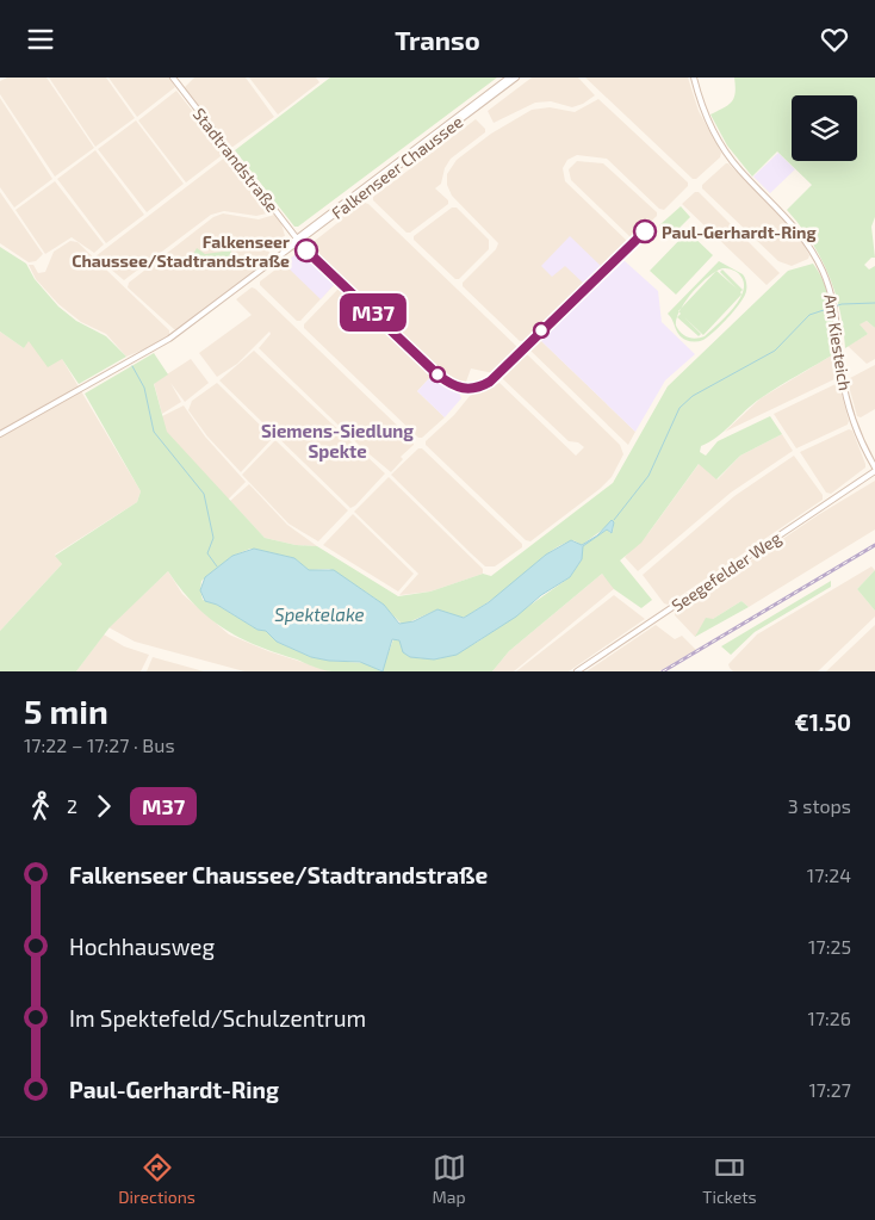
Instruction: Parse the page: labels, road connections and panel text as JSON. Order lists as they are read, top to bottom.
{
  "streets": {
    "street": [
      "Stadtrandstraße",
      "Falkenseer Chaussee",
      "Am Kiesteich",
      "Seegefelder Weg"
    ]
  },
  "crossings": [
    ["Stadtrandstraße", "Falkenseer Chaussee"],
    ["Am Kiesteich", "Seegefelder Weg"]
  ],
  "districts": ["Siemens-Siedlung Spekte"],
  "water": ["Spektelake"],
  "places": ["Paul-Gerhardt-Ring", "Falkenseer Chaussee/Stadtrandstraße"],
  "lines": ["bus line M37"],
  "page": {
    "header": "Transo",
    "on_map": "M37",
    "heading": ["5 min", "17:22 – 17:27 · Bus", "€1.50"],
    "legs": ["2", "M37", "3 stops"],
    "list": [
      {
        "name": "Falkenseer Chaussee/Stadtrandstraße",
        "value": "17:24"
      },
      {
        "name": "Hochhausweg",
        "value": "17:25"
      },
      {
        "name": "Im Spektefeld/Schulzentrum",
        "value": "17:26"
      },
      {
        "name": "Paul-Gerhardt-Ring",
        "value": "17:27"
      }
    ],
    "tabs": ["Directions", "Map", "Tickets"]
  }
}
